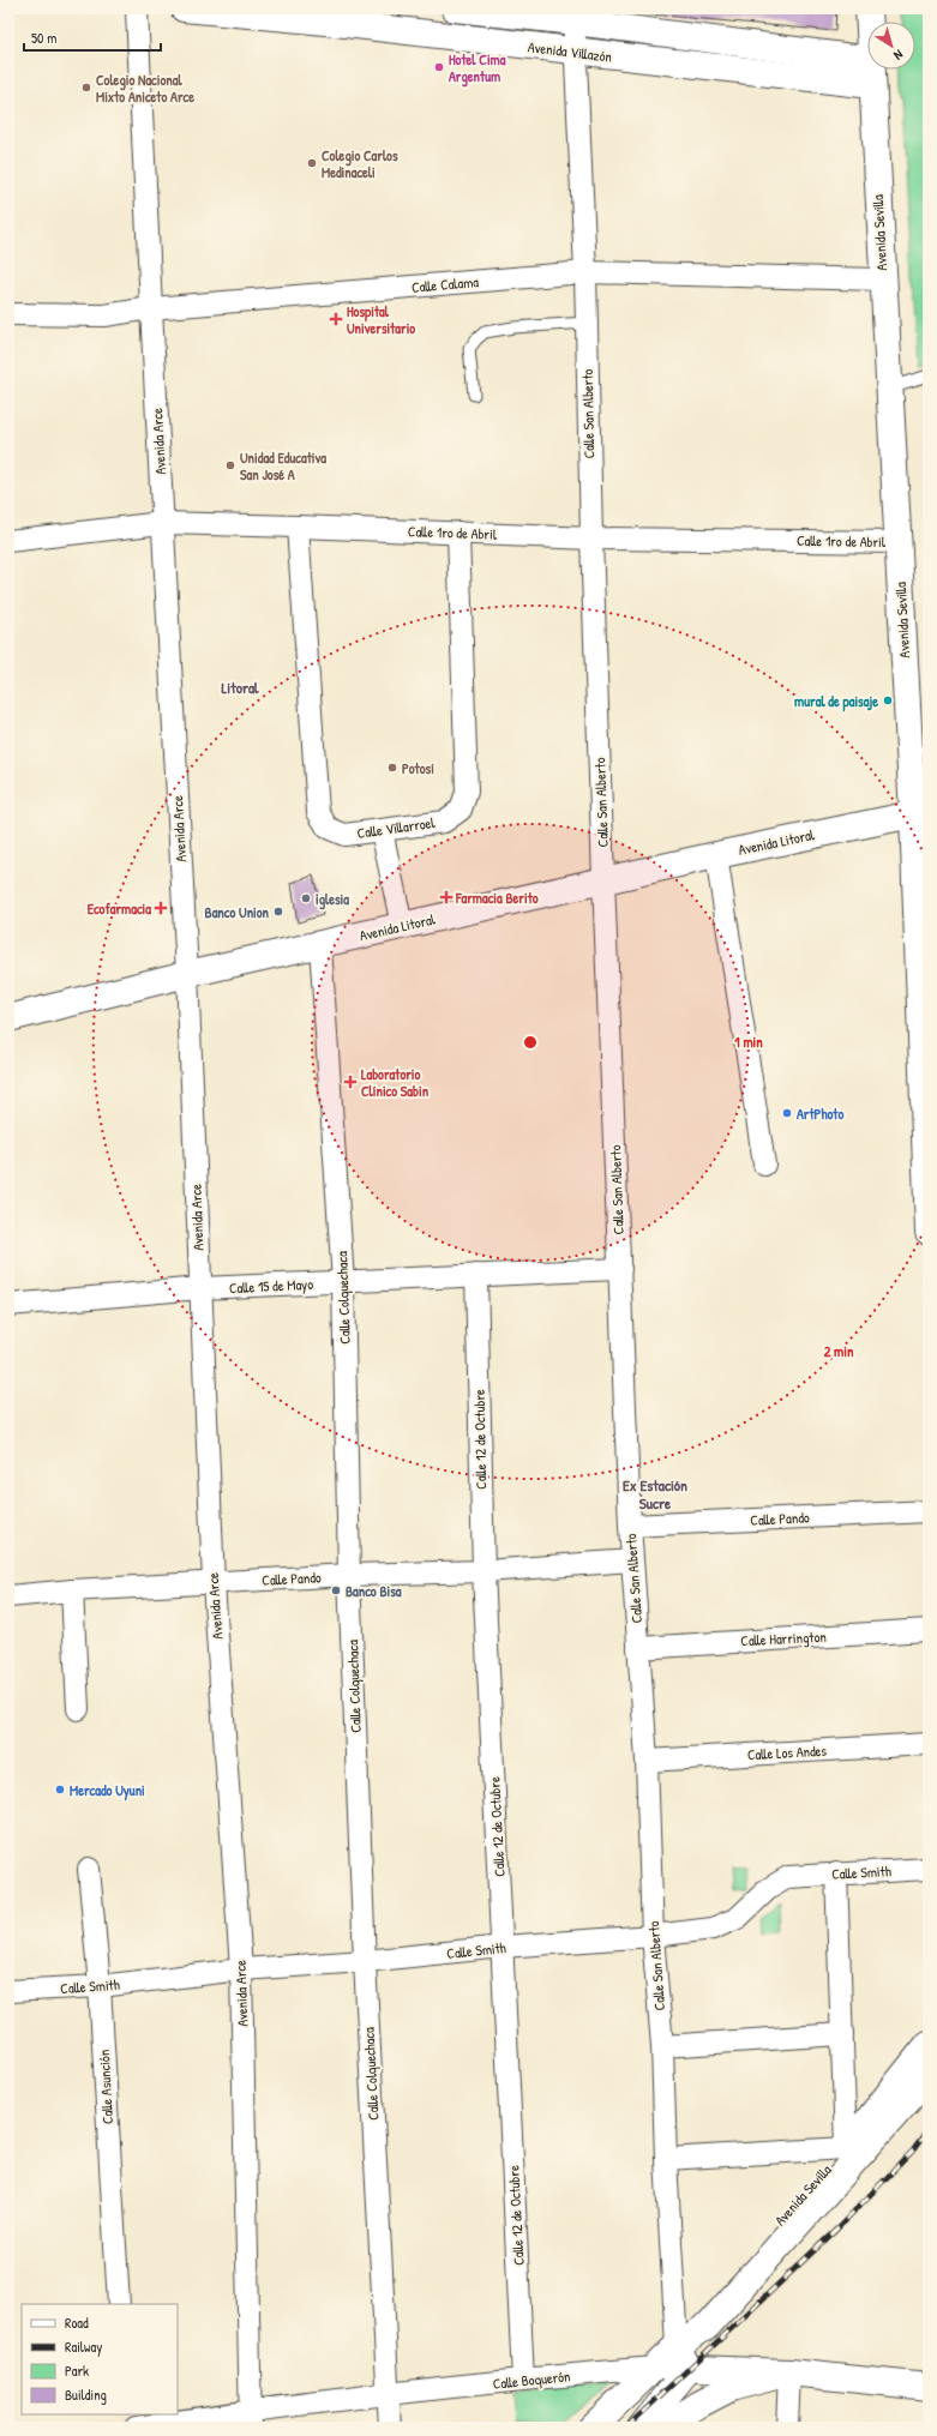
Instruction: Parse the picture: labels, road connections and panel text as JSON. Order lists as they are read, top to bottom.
{
  "streets": {
    "main road": [
      "Avenida Villazón",
      "Avenida Sevilla",
      "Avenida Litoral",
      "Calle Boquerón"
    ],
    "street": [
      "Calle Calama",
      "Calle San Alberto",
      "Avenida Arce",
      "Calle 1ro de Abril",
      "Calle Villarroel",
      "Calle 15 de Mayo",
      "Calle Colquechaca",
      "Calle 12 de Octubre",
      "Calle Pando",
      "Calle Harrington",
      "Calle Los Andes",
      "Calle Smith",
      "Calle Asunción"
    ]
  },
  "crossings": [
    ["Avenida Villazón", "Avenida Sevilla"],
    ["Avenida Villazón", "Calle San Alberto"],
    ["Avenida Sevilla", "Calle Calama"],
    ["Avenida Sevilla", "Calle San Alberto"],
    ["Avenida Sevilla", "Calle 1ro de Abril"],
    ["Avenida Sevilla", "Avenida Litoral"],
    ["Avenida Sevilla", "Calle Boquerón"],
    ["Calle Calama", "Calle San Alberto"],
    ["Calle Calama", "Avenida Arce"],
    ["Calle San Alberto", "Calle 1ro de Abril"],
    ["Calle San Alberto", "Avenida Litoral"],
    ["Calle San Alberto", "Calle 15 de Mayo"],
    ["Calle San Alberto", "Calle Pando"],
    ["Calle San Alberto", "Calle Harrington"],
    ["Calle San Alberto", "Calle Los Andes"],
    ["Calle San Alberto", "Calle Smith"],
    ["Calle San Alberto", "Calle Boquerón"],
    ["Avenida Arce", "Calle 1ro de Abril"],
    ["Avenida Arce", "Avenida Litoral"],
    ["Avenida Arce", "Calle 15 de Mayo"],
    ["Avenida Arce", "Calle Pando"],
    ["Avenida Arce", "Calle Smith"],
    ["Avenida Arce", "Calle Boquerón"],
    ["Calle 1ro de Abril", "Calle Villarroel"],
    ["Avenida Litoral", "Calle Colquechaca"],
    ["Calle 15 de Mayo", "Calle Colquechaca"],
    ["Calle 15 de Mayo", "Calle 12 de Octubre"],
    ["Calle Colquechaca", "Calle Pando"],
    ["Calle Colquechaca", "Calle Smith"],
    ["Calle Colquechaca", "Calle Boquerón"],
    ["Calle 12 de Octubre", "Calle Pando"],
    ["Calle 12 de Octubre", "Calle Smith"],
    ["Calle 12 de Octubre", "Calle Boquerón"],
    ["Calle Smith", "Calle Asunción"]
  ],
  "districts": ["Litoral", "Ex Estación Sucre"],
  "places": {
    "other": [
      "Hotel Cima Argentum",
      "Colegio Nacional Mixto Aniceto Arce",
      "Colegio Carlos Medinaceli",
      "Unidad Educativa San José A",
      "mural de paisaje",
      "Potosí",
      "iglesia",
      "Banco Union",
      "ArtPhoto",
      "Banco Bisa",
      "Mercado Uyuni"
    ],
    "health": [
      "Hospital Universitario",
      "Farmacia Berito",
      "Ecofarmacia",
      "Laboratorio Clínico Sabin"
    ]
  },
  "legend": [
    "Road",
    "Railway",
    "Park",
    "Building"
  ],
  "scale_bar": "50 m",
  "north": "bottom right",
  "rings": ["1 min", "2 min"]
}
